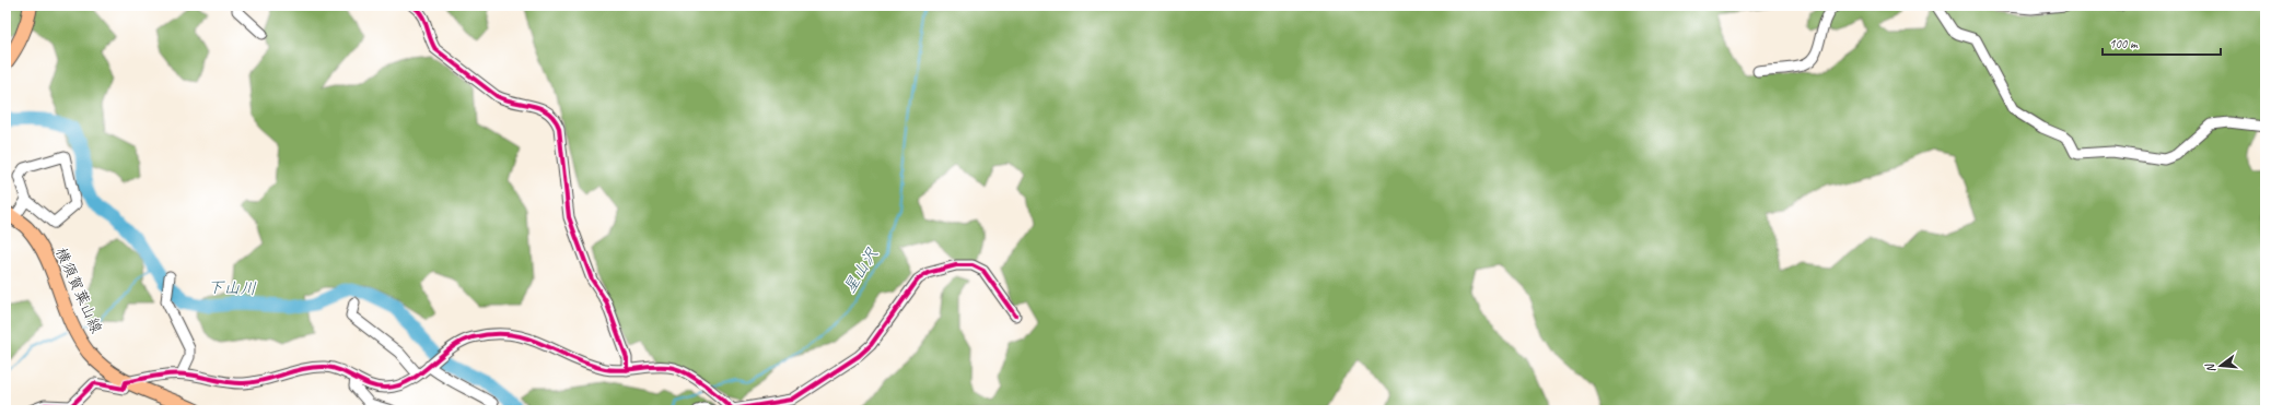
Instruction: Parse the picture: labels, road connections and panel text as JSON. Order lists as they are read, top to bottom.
{
  "streets": {
    "main road": ["横須賀葉山線"]
  },
  "water": ["星山沢", "下山川"],
  "scale_bar": "100 m",
  "north": "left"
}
